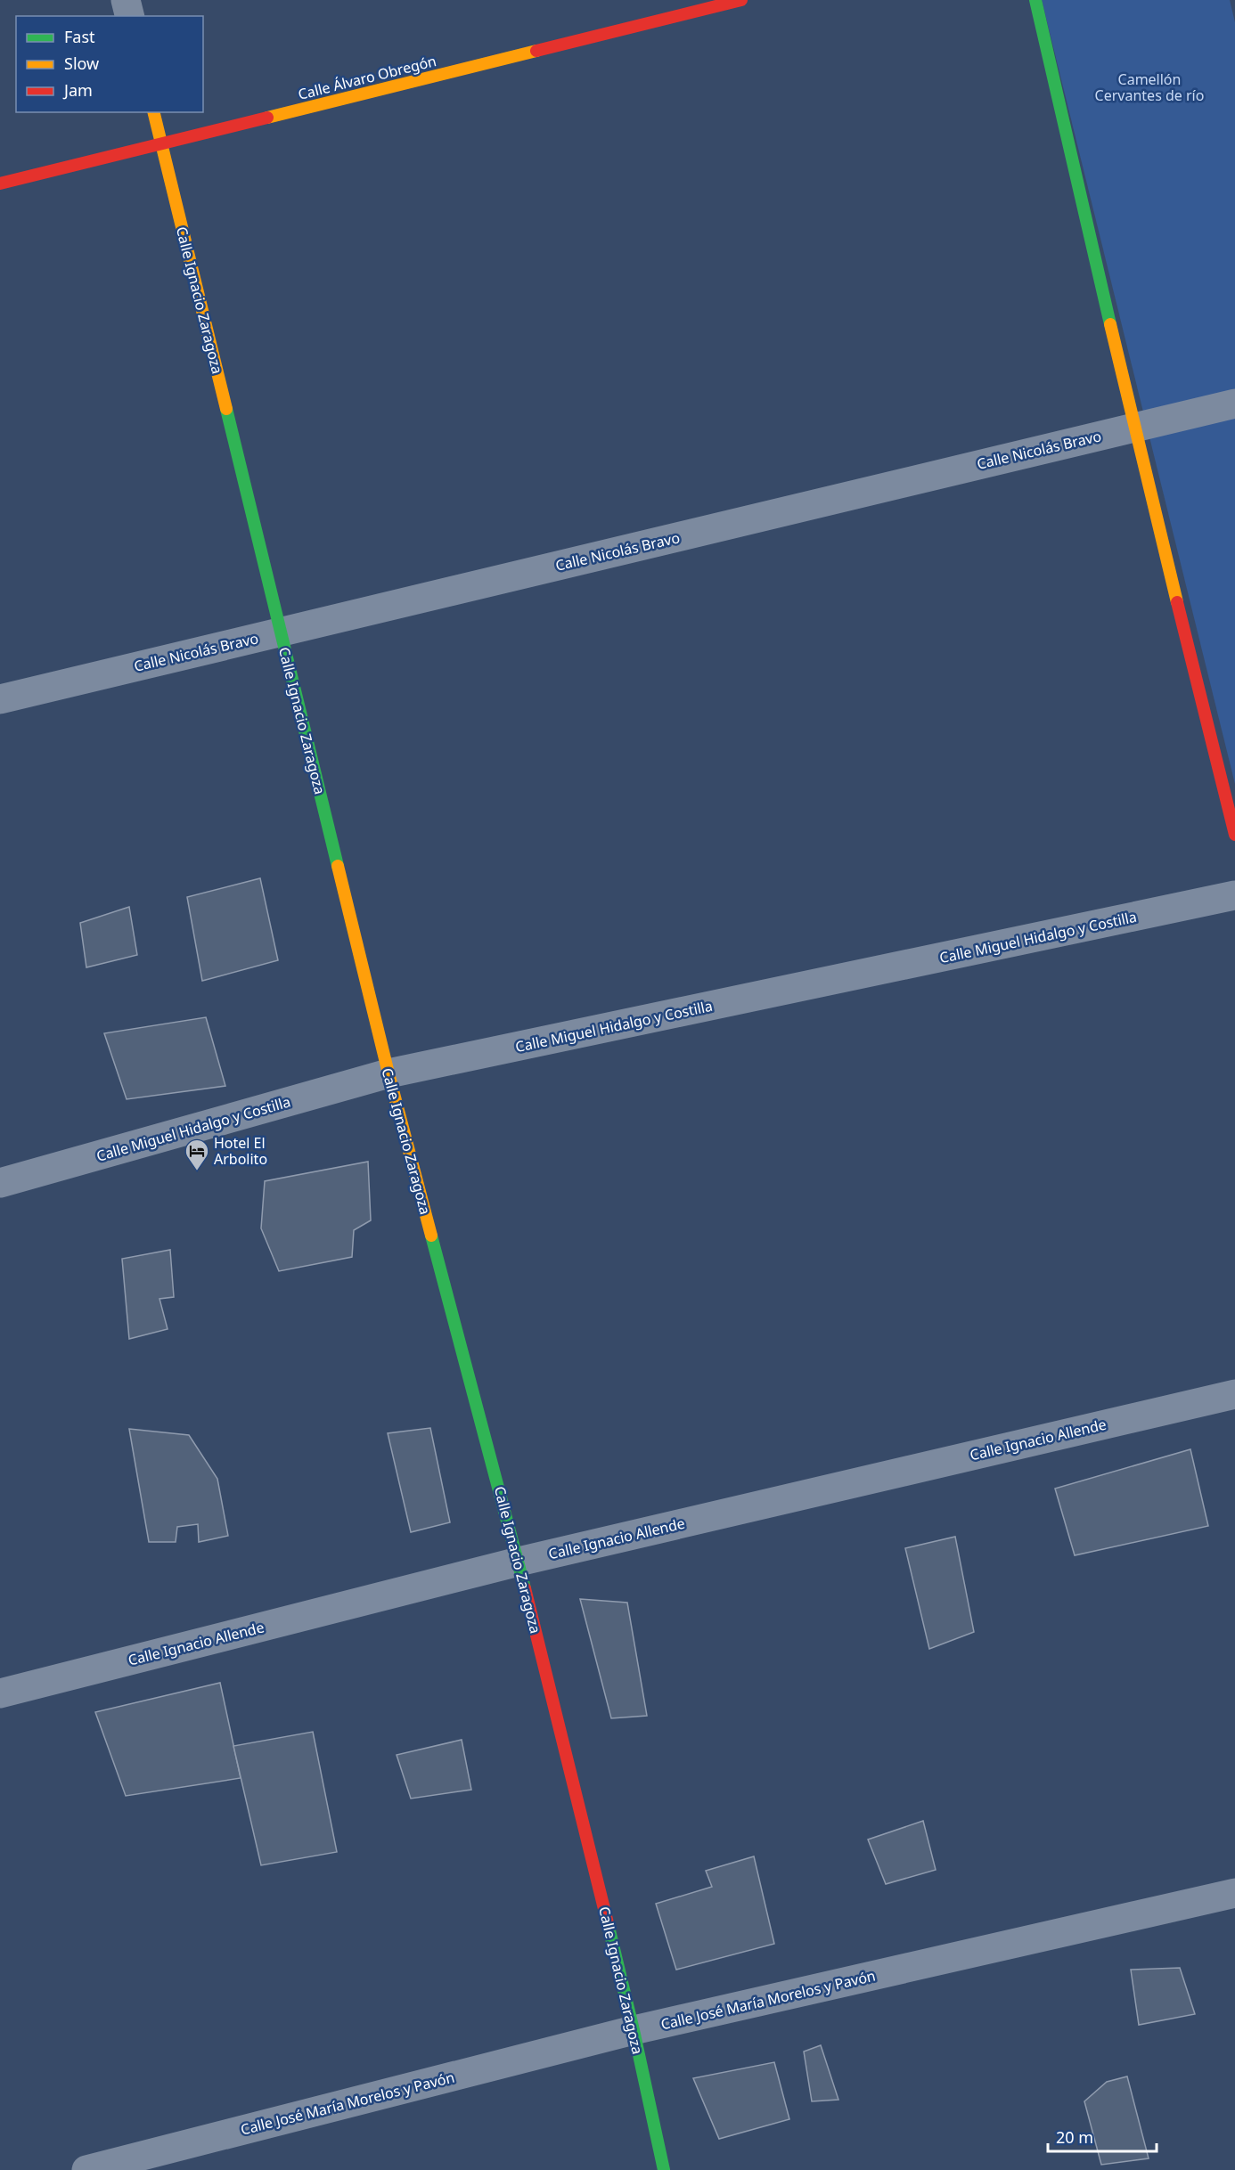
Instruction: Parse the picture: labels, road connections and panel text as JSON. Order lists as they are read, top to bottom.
{
  "streets": {
    "street": [
      "Calle Álvaro Obregón",
      "Calle Ignacio Zaragoza",
      "Calle Nicolás Bravo",
      "Calle Miguel Hidalgo y Costilla",
      "Calle Ignacio Allende",
      "Calle José María Morelos y Pavón"
    ]
  },
  "crossings": [
    ["Calle Álvaro Obregón", "Calle Ignacio Zaragoza"],
    ["Calle Ignacio Zaragoza", "Calle Nicolás Bravo"],
    ["Calle Ignacio Zaragoza", "Calle Miguel Hidalgo y Costilla"],
    ["Calle Ignacio Zaragoza", "Calle Ignacio Allende"],
    ["Calle Ignacio Zaragoza", "Calle José María Morelos y Pavón"]
  ],
  "parks": ["Camellón Cervantes de río"],
  "places": {
    "hotel": ["Hotel El Arbolito"]
  },
  "legend": ["Fast", "Slow", "Jam"],
  "scale_bar": "20 m"
}
